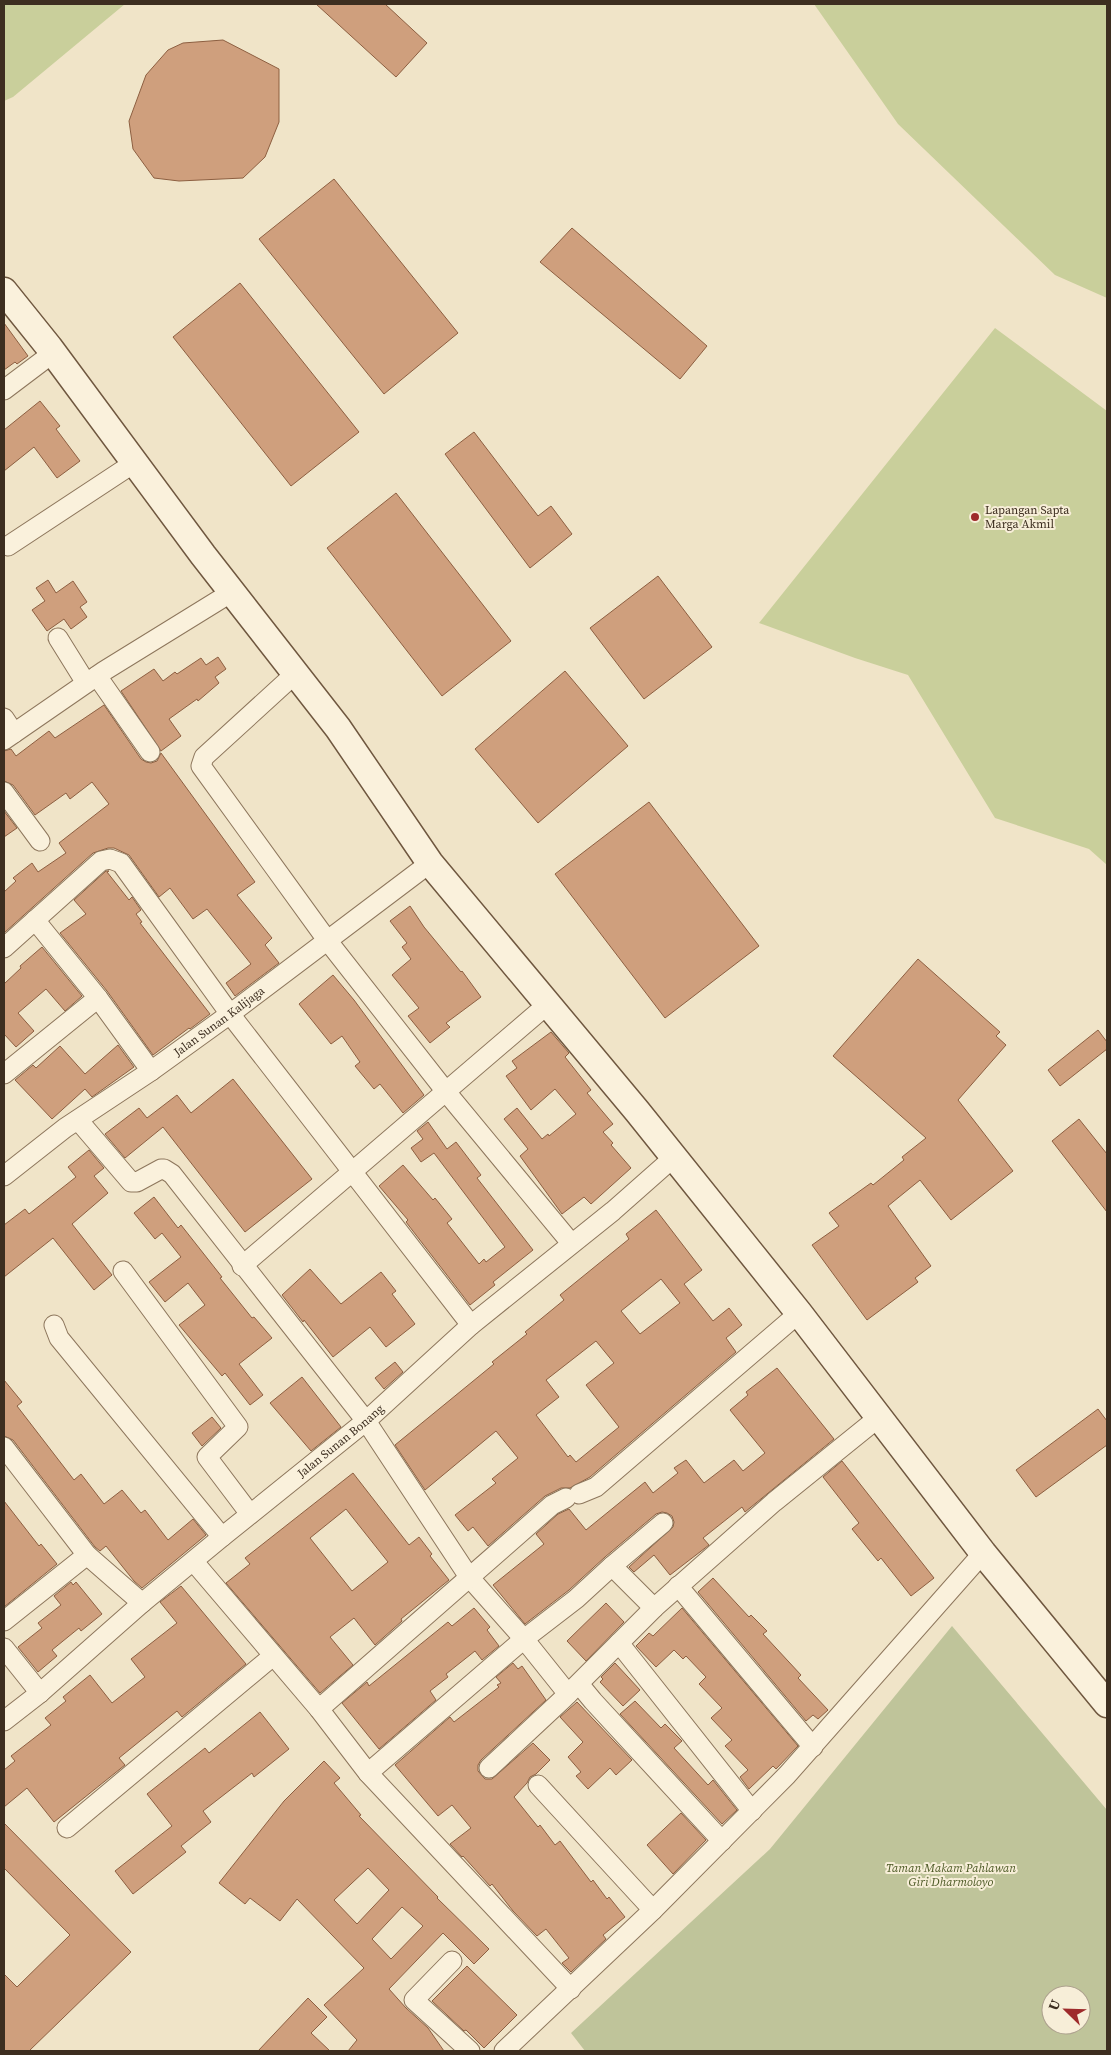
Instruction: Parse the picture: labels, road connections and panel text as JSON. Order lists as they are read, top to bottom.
{
  "streets": {
    "street": ["Jalan Sunan Kalijaga", "Jalan Sunan Bonang"]
  },
  "parks": ["Taman Makam Pahlawan Giri Dharmoloyo"],
  "places": ["Lapangan Sapta Marga Akmil"],
  "north": "top left"
}
